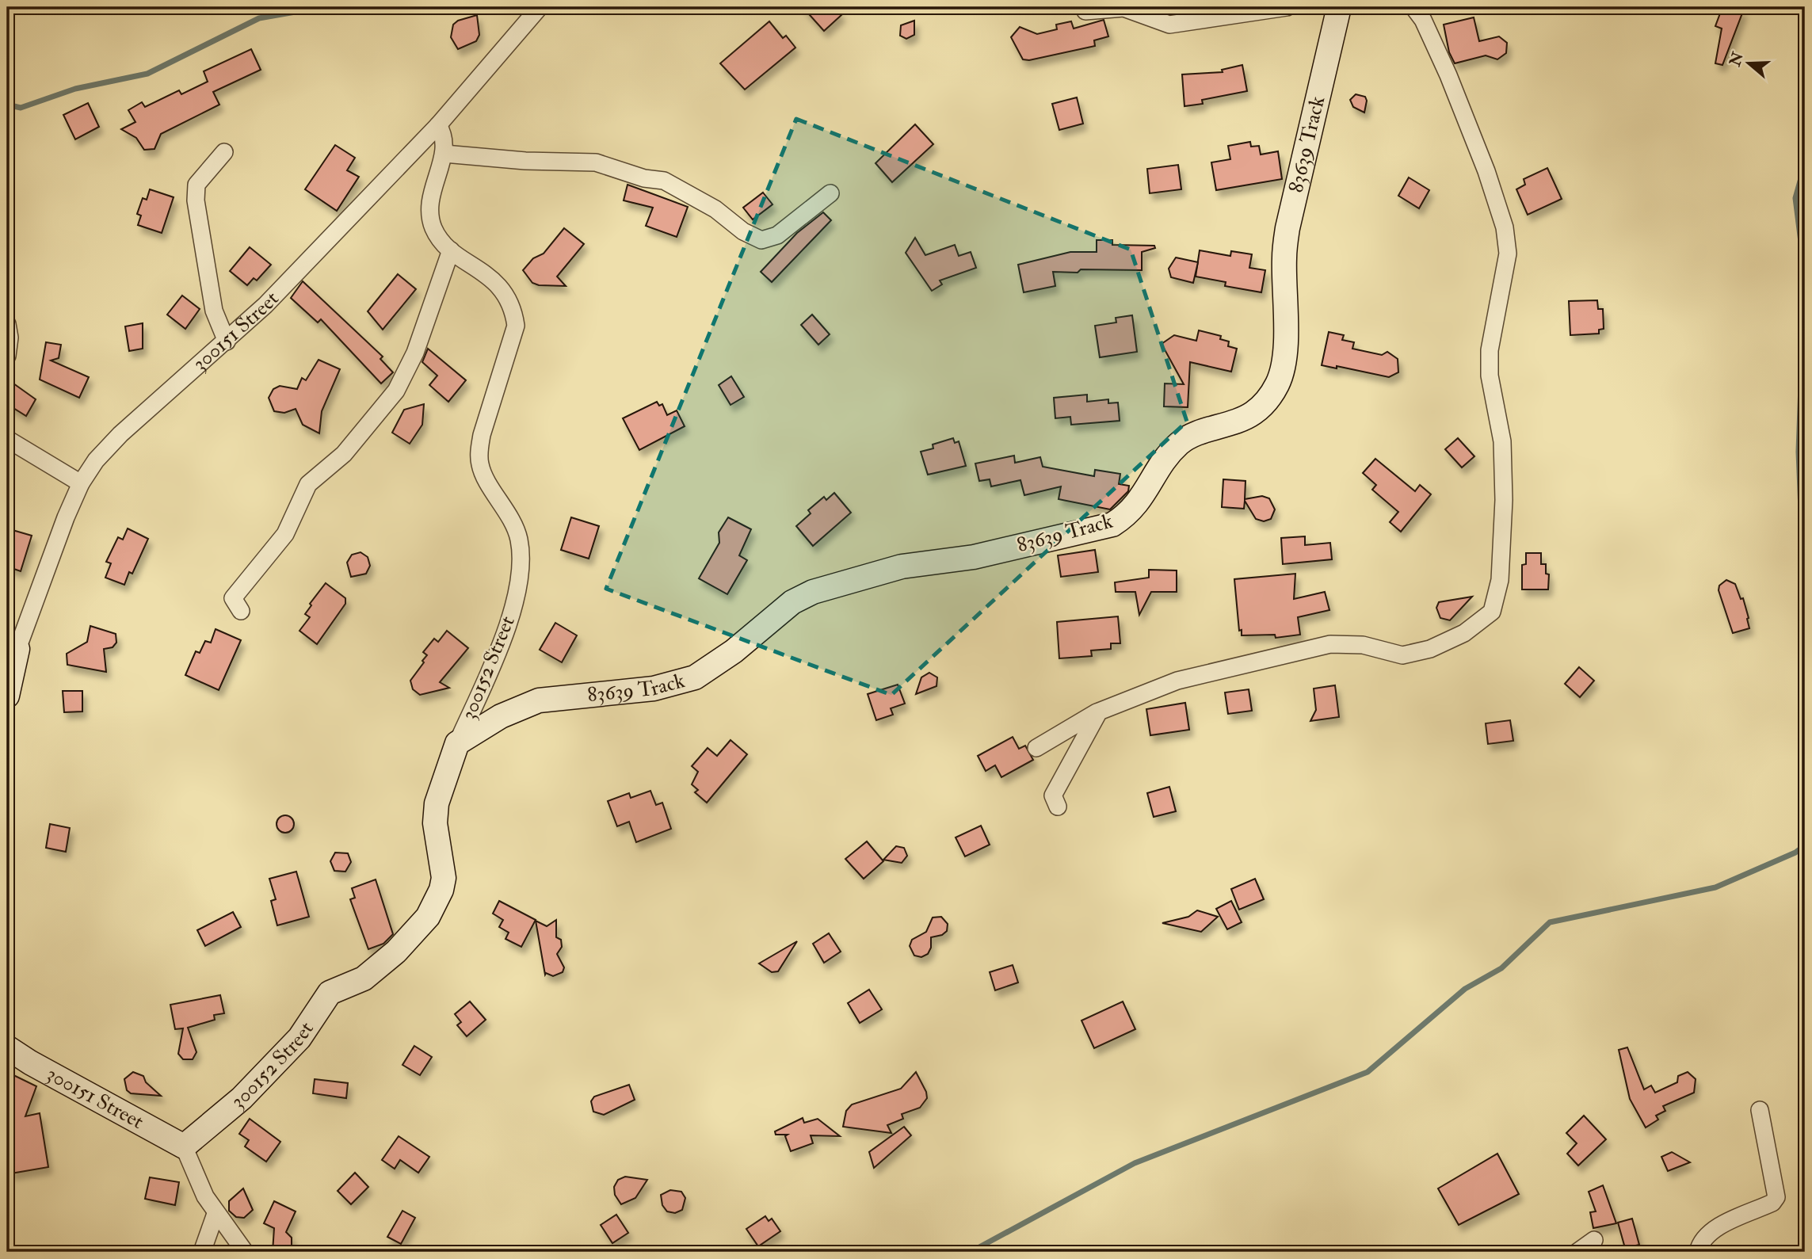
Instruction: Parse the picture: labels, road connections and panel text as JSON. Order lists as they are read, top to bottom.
{
  "streets": {
    "street": ["83639 Track", "300151 Street", "300152 Street"]
  },
  "crossings": [
    ["83639 Track", "300152 Street"],
    ["300151 Street", "300152 Street"]
  ],
  "north": "left"
}
